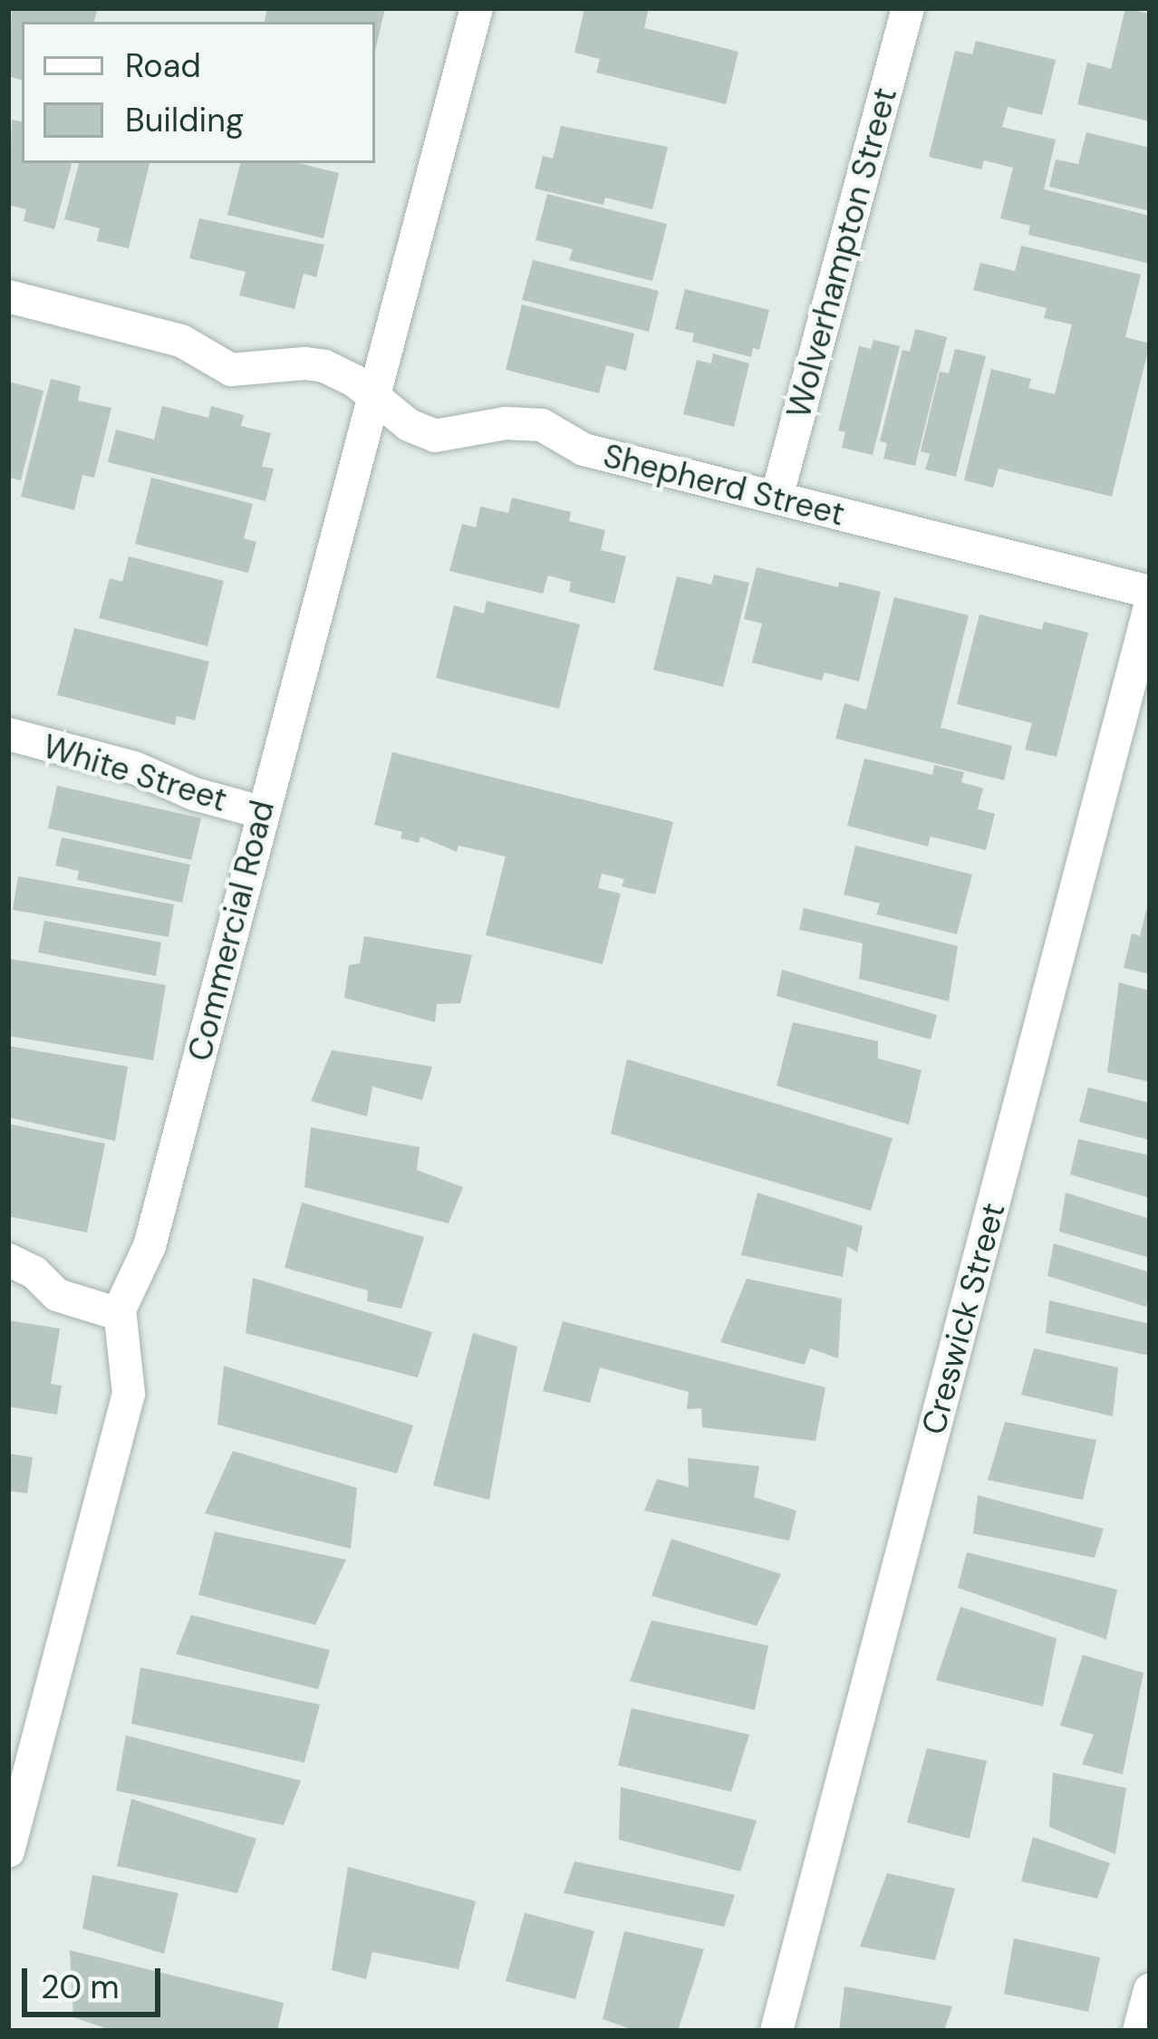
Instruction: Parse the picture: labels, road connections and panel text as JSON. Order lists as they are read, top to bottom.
{
  "streets": {
    "street": [
      "Wolverhampton Street",
      "Shepherd Street",
      "White Street",
      "Commercial Road",
      "Creswick Street"
    ]
  },
  "crossings": [
    ["Wolverhampton Street", "Shepherd Street"],
    ["Shepherd Street", "Commercial Road"],
    ["White Street", "Commercial Road"]
  ],
  "legend": ["Road", "Building"],
  "scale_bar": "20 m"
}
